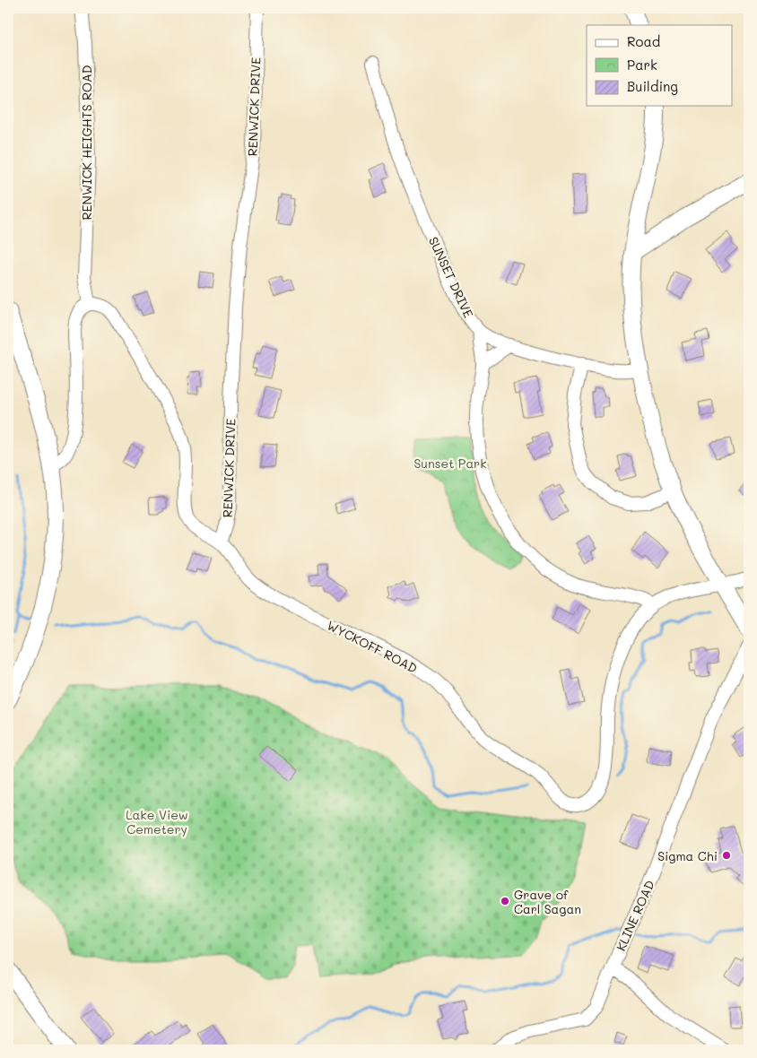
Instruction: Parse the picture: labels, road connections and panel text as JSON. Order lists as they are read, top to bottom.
{
  "streets": {
    "street": [
      "RENWICK DRIVE",
      "RENWICK HEIGHTS ROAD",
      "SUNSET DRIVE",
      "WYCKOFF ROAD",
      "KLINE ROAD"
    ]
  },
  "crossings": [
    ["RENWICK DRIVE", "WYCKOFF ROAD"]
  ],
  "parks": ["Sunset Park", "Lake View Cemetery"],
  "places": ["Sigma Chi", "Grave of Carl Sagan"],
  "legend": ["Road", "Park", "Building"]
}
